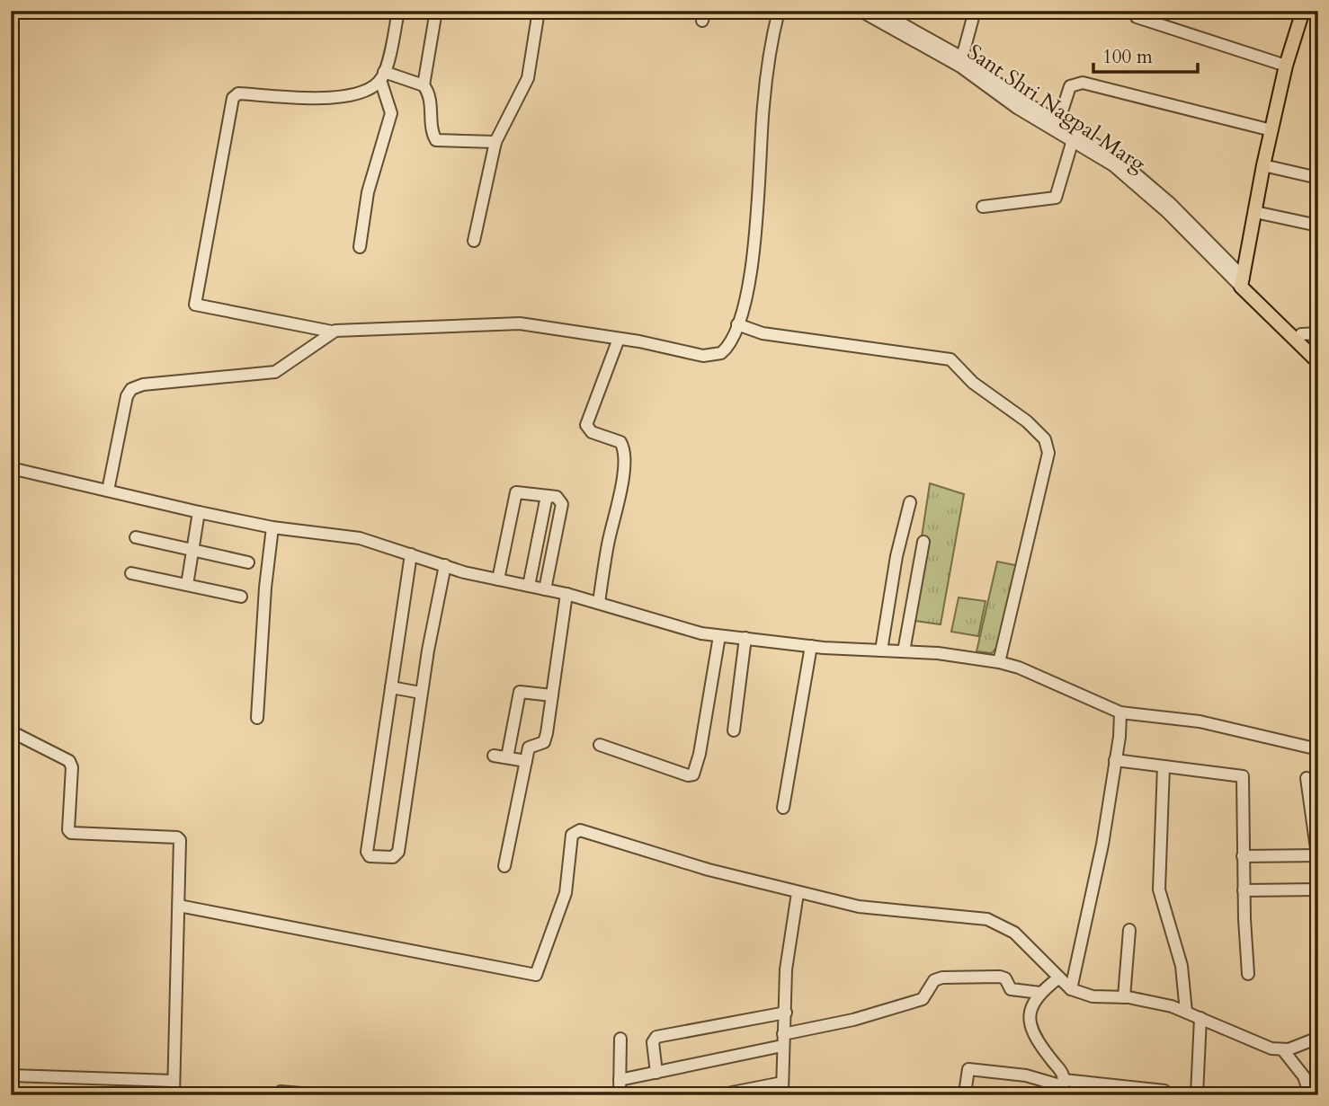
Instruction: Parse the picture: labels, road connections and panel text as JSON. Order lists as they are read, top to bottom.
{
  "streets": {
    "main road": ["Sant Shri Nagpal Marg"]
  },
  "scale_bar": "100 m"
}
